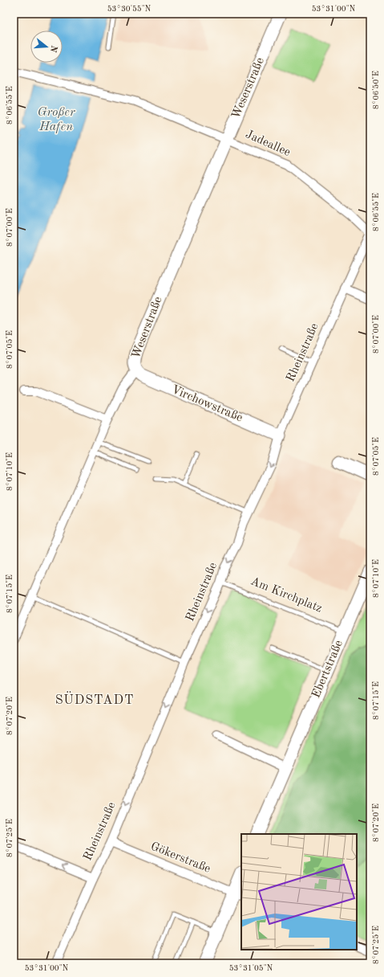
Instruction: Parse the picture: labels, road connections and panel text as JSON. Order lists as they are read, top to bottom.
{
  "streets": {
    "street": [
      "Weserstraße",
      "Jadeallee",
      "Rheinstraße",
      "Virchowstraße",
      "Ebertstraße",
      "Gökerstraße"
    ],
    "lane": ["Am Kirchplatz"]
  },
  "crossings": [
    ["Weserstraße", "Jadeallee"],
    ["Weserstraße", "Virchowstraße"],
    ["Jadeallee", "Rheinstraße"],
    ["Rheinstraße", "Virchowstraße"],
    ["Rheinstraße", "Am Kirchplatz"],
    ["Rheinstraße", "Gökerstraße"],
    ["Am Kirchplatz", "Ebertstraße"]
  ],
  "one_way": ["Rheinstraße"],
  "districts": ["SÜDSTADT"],
  "water": ["Großer Hafen"],
  "north": "right",
  "coordinates": [
    "53°30'55\"N",
    "53°31'00\"N",
    "8°06'50\"E",
    "8°06'55\"E",
    "8°07'00\"E",
    "8°07'05\"E",
    "8°07'10\"E",
    "8°07'15\"E",
    "8°07'20\"E",
    "8°07'25\"E",
    "53°31'05\"N"
  ]
}
